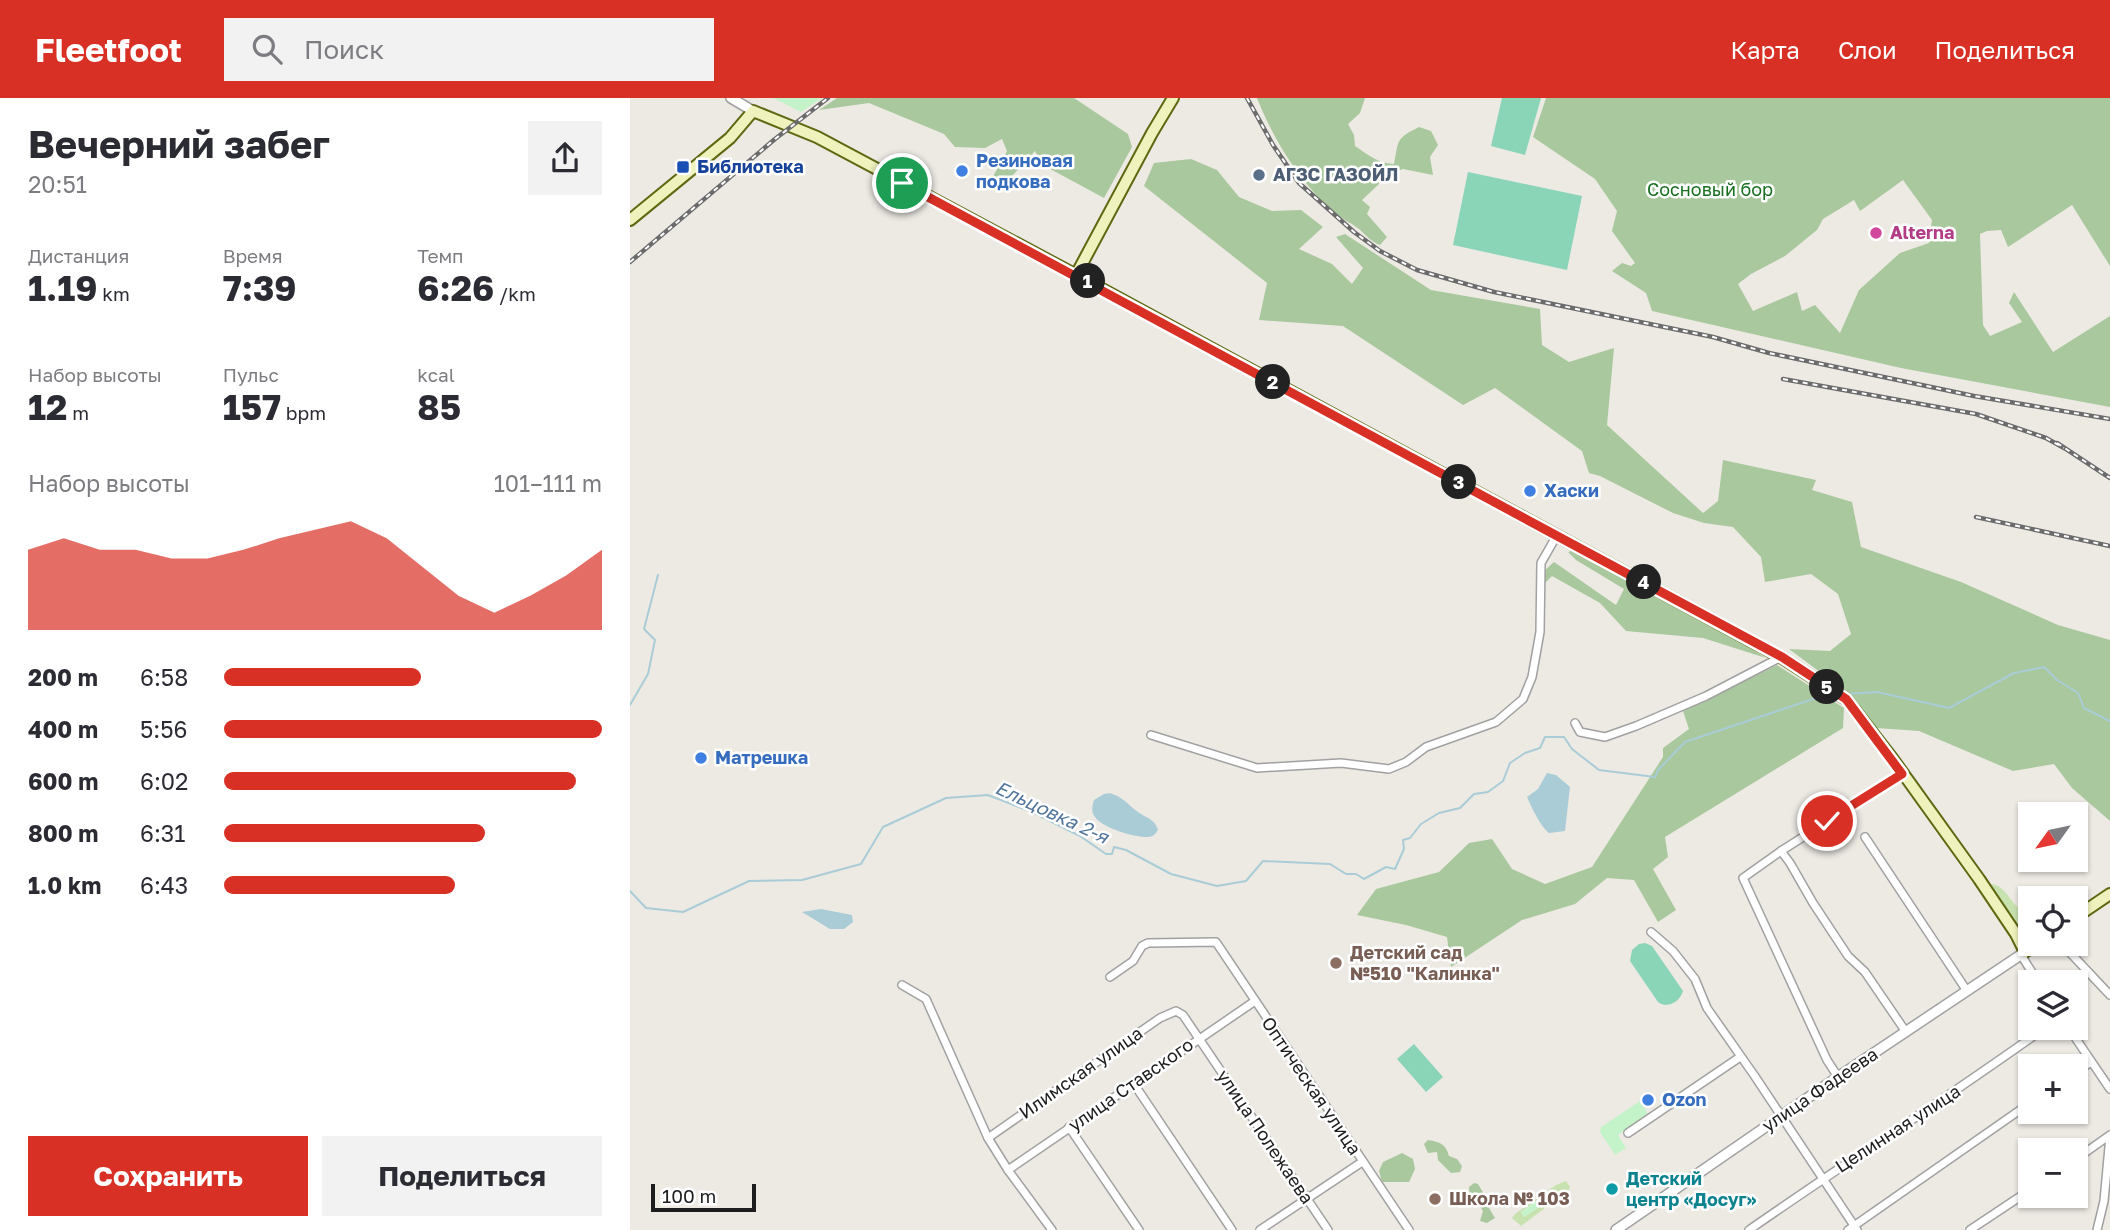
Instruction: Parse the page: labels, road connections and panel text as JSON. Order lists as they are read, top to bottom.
{
  "streets": {
    "street": [
      "Илимская улица",
      "улица Ставского",
      "Оптическая улица",
      "улица Фадеева",
      "Целинная улица",
      "улица Полежаева"
    ]
  },
  "crossings": [
    ["Илимская улица", "улица Полежаева"],
    ["улица Ставского", "Оптическая улица"],
    ["улица Ставского", "улица Полежаева"]
  ],
  "water": ["Ельцовка 2-я"],
  "parks": ["Сосновый бор"],
  "places": {
    "transit": ["Библиотека"],
    "other": [
      "Резиновая подкова",
      "АГЗС ГАЗОЙЛ",
      "Alterna",
      "Хаски",
      "Матрешка",
      "Детский сад №510 \"Калинка\"",
      "Ozon",
      "Детский центр «Досуг»",
      "Школа № 103"
    ]
  },
  "scale_bar": "100 m",
  "north": "bottom left",
  "page": {
    "header": "Fleetfoot",
    "search": "Поиск",
    "nav": ["Карта", "Слои", "Поделиться"],
    "heading": ["Вечерний забег", "20:51"],
    "stats": [
      ["Дистанция", "1.19 km"],
      ["Время", "7:39"],
      ["Темп", "6:26 /km"],
      ["Набор высоты", "12 m"],
      ["Пульс", "157 bpm"],
      ["kcal", "85"]
    ],
    "pins": [
      "1",
      "2",
      "3",
      "4",
      "5"
    ],
    "chart": ["Набор высоты", "101–111 m"],
    "list": [
      {
        "name": "200 m",
        "note": "6:58"
      },
      {
        "name": "400 m",
        "note": "5:56"
      },
      {
        "name": "600 m",
        "note": "6:02"
      },
      {
        "name": "800 m",
        "note": "6:31"
      },
      {
        "name": "1.0 km",
        "note": "6:43"
      }
    ],
    "map_buttons": ["+", "−"],
    "buttons": ["Сохранить", "Поделиться"],
    "scale": "100 m"
  }
}
